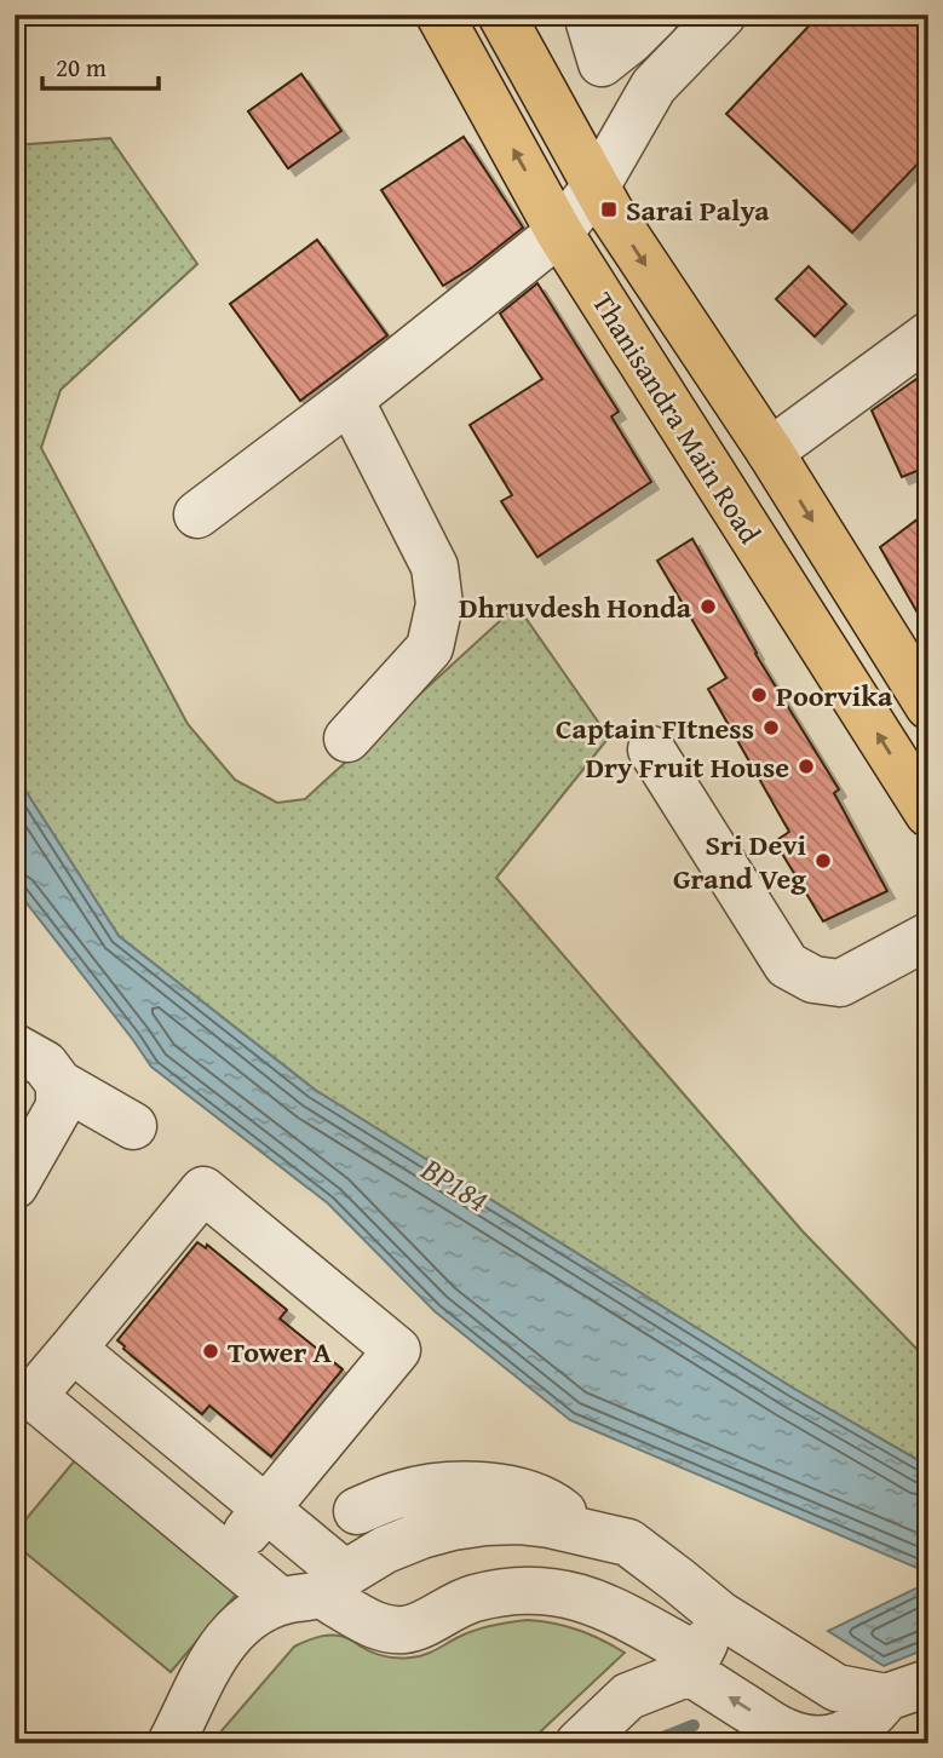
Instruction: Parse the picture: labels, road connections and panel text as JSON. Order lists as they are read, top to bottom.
{
  "streets": {
    "main road": ["Thanisandra Main Road"]
  },
  "water": ["BP184"],
  "places": {
    "transit": ["Sarai Palya"],
    "other": [
      "Dhruvdesh Honda",
      "Poorvika",
      "Captain FItness",
      "Dry Fruit House",
      "Sri Devi Grand Veg",
      "Tower A"
    ]
  },
  "scale_bar": "20 m"
}
